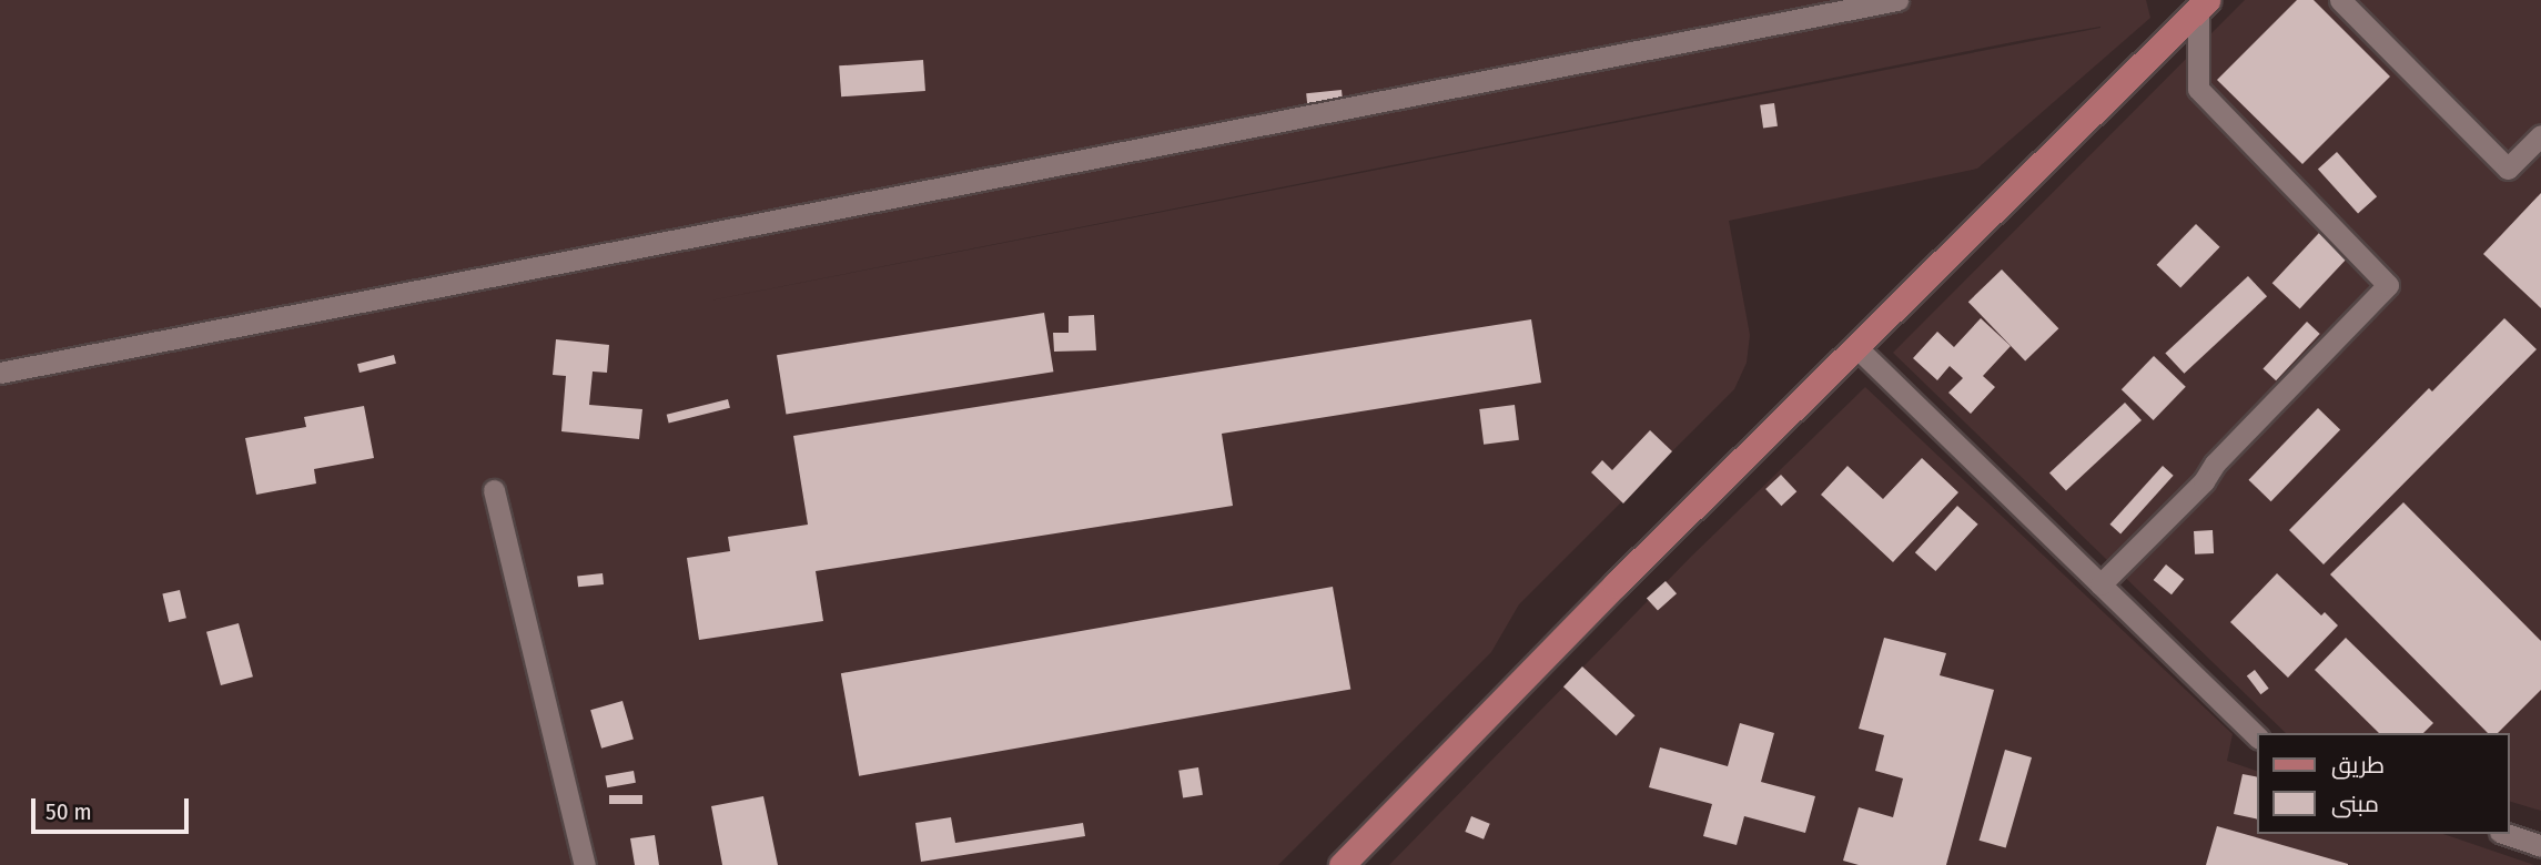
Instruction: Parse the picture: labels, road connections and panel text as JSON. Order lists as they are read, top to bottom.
{
  "legend": ["طريق", "مبنى"],
  "scale_bar": "50 m"
}
